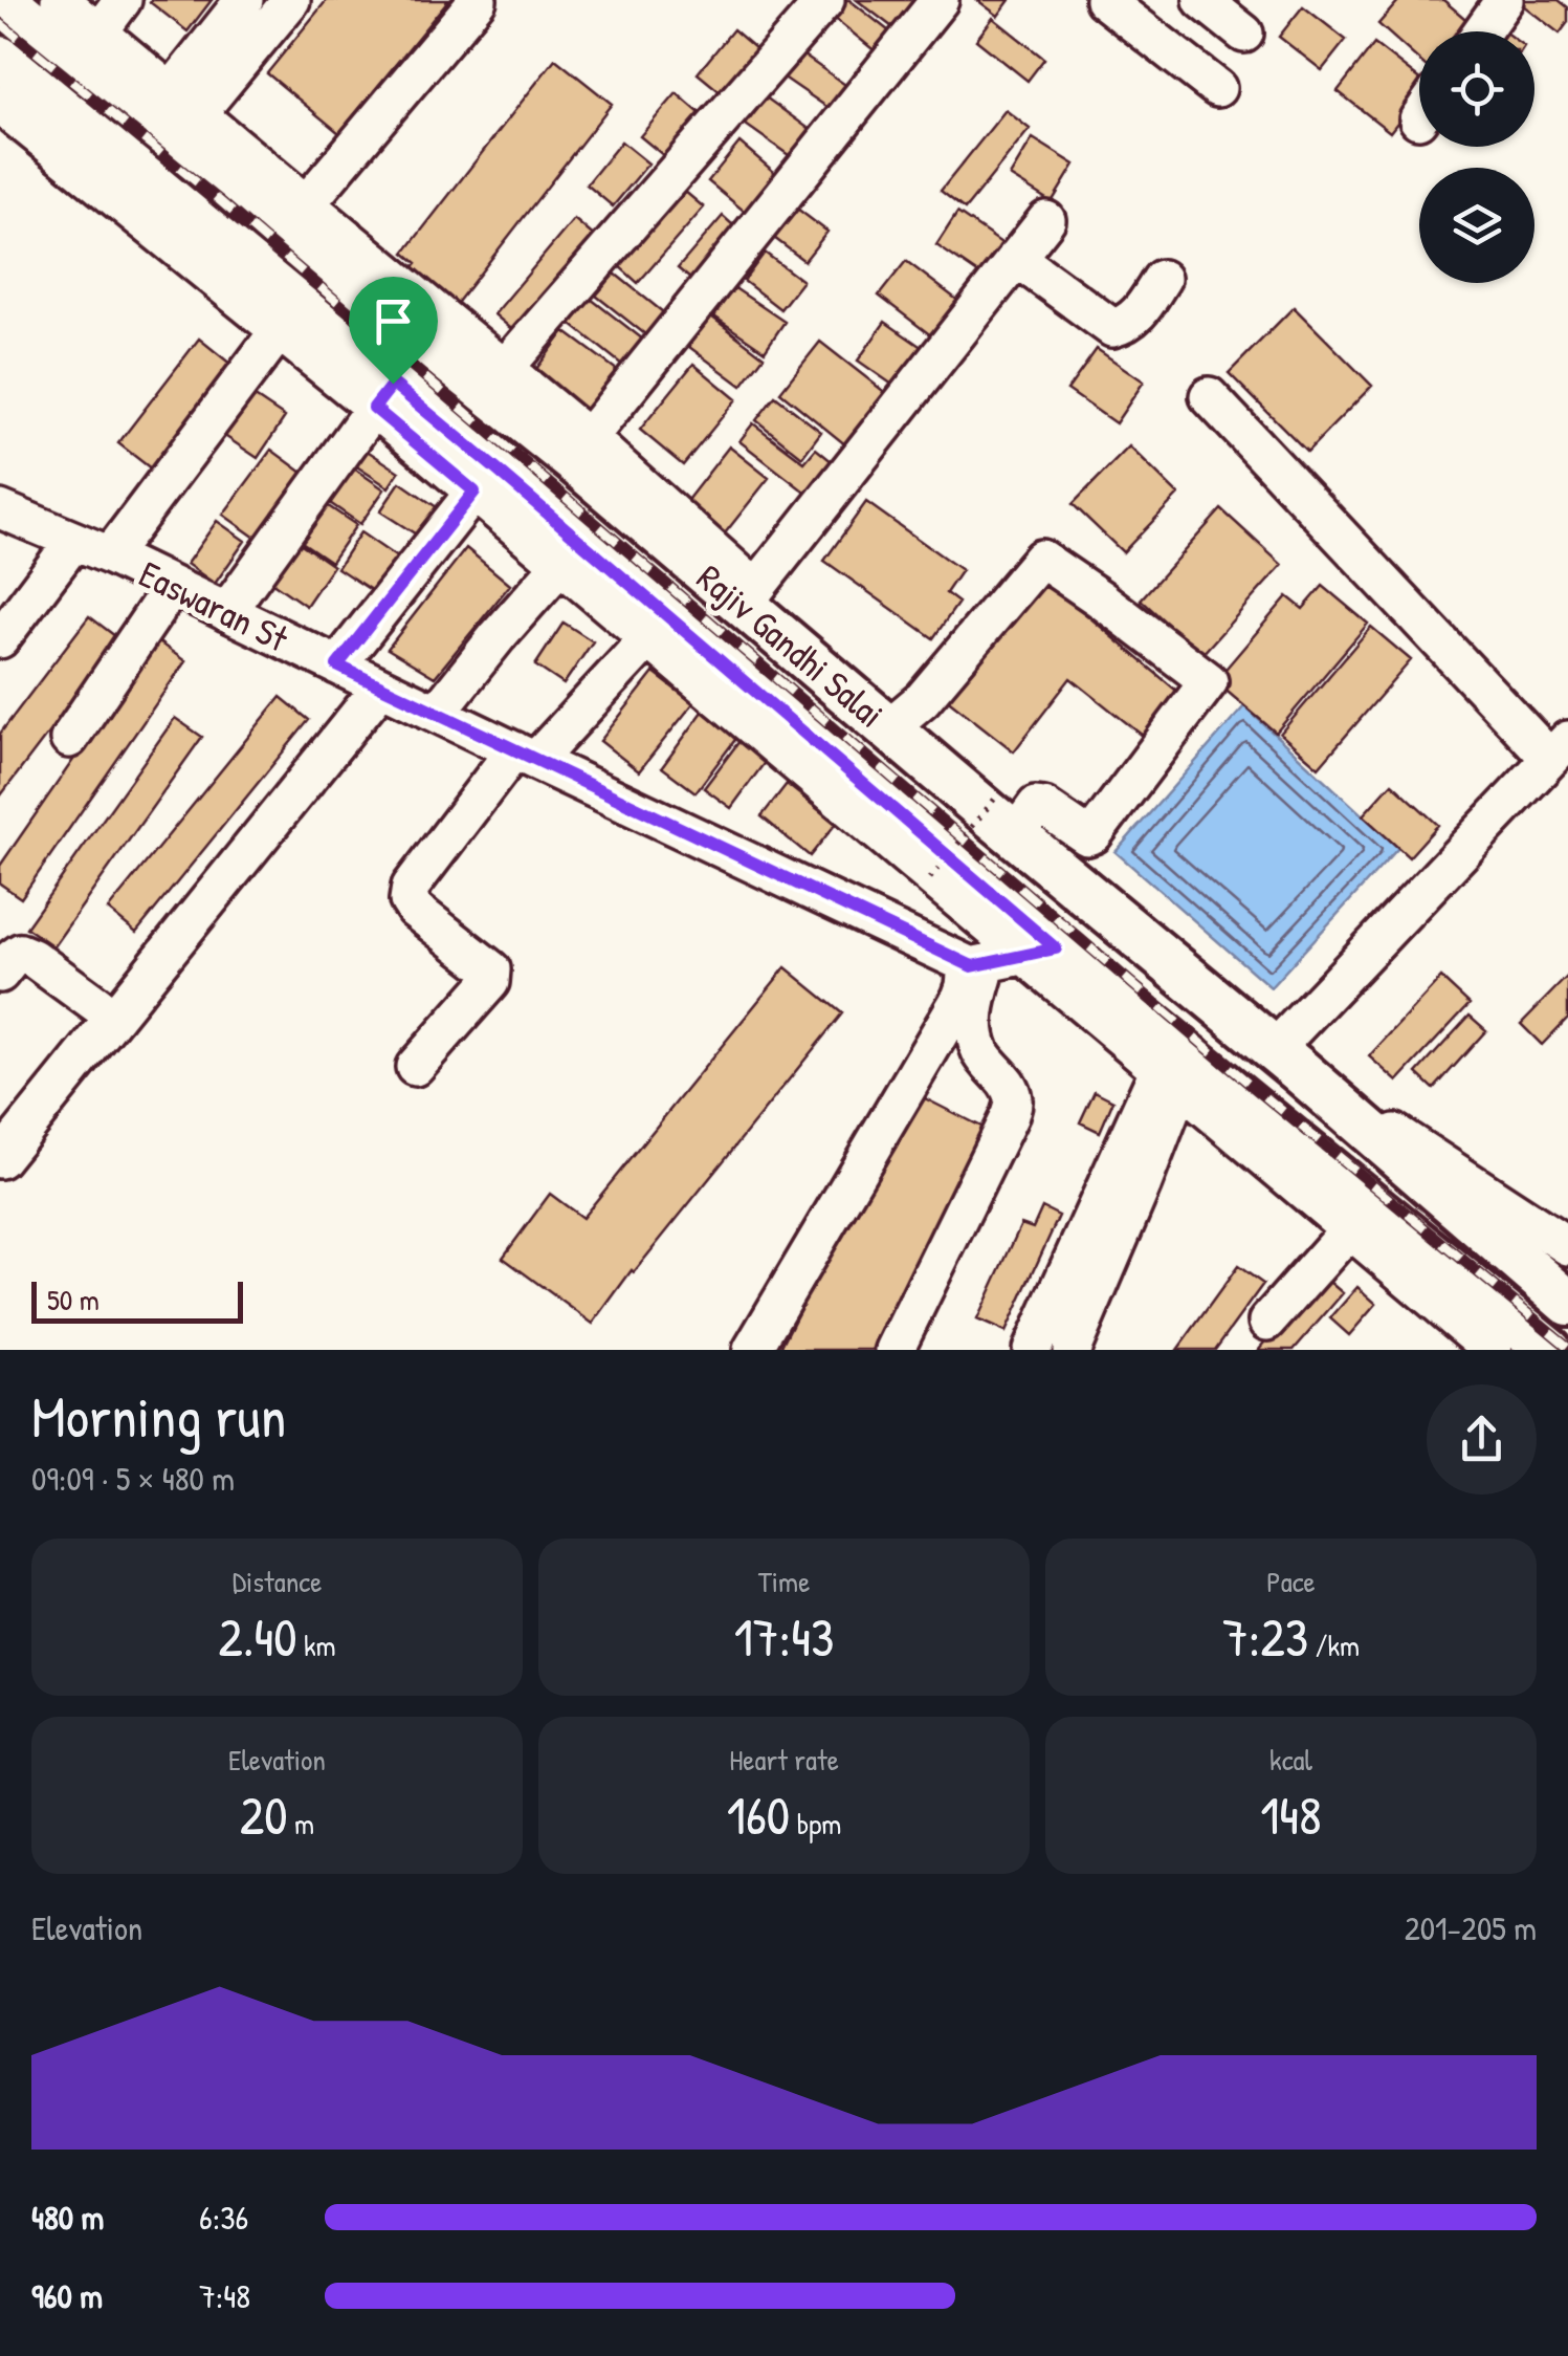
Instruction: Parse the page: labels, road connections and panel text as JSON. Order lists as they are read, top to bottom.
{
  "streets": {
    "main road": ["Rajiv Gandhi Salai"],
    "street": ["Easwaran St"]
  },
  "scale_bar": "50 m",
  "page": {
    "scale": "50 m",
    "heading": ["Morning run", "09:09 · 5 × 480 m"],
    "stats": [
      ["Distance", "2.40 km"],
      ["Time", "17:43"],
      ["Pace", "7:23 /km"],
      ["Elevation", "20 m"],
      ["Heart rate", "160 bpm"],
      ["kcal", "148"]
    ],
    "chart": ["Elevation", "201–205 m"],
    "list": [
      {
        "name": "480 m",
        "note": "6:36"
      },
      {
        "name": "960 m",
        "note": "7:48"
      }
    ]
  }
}
